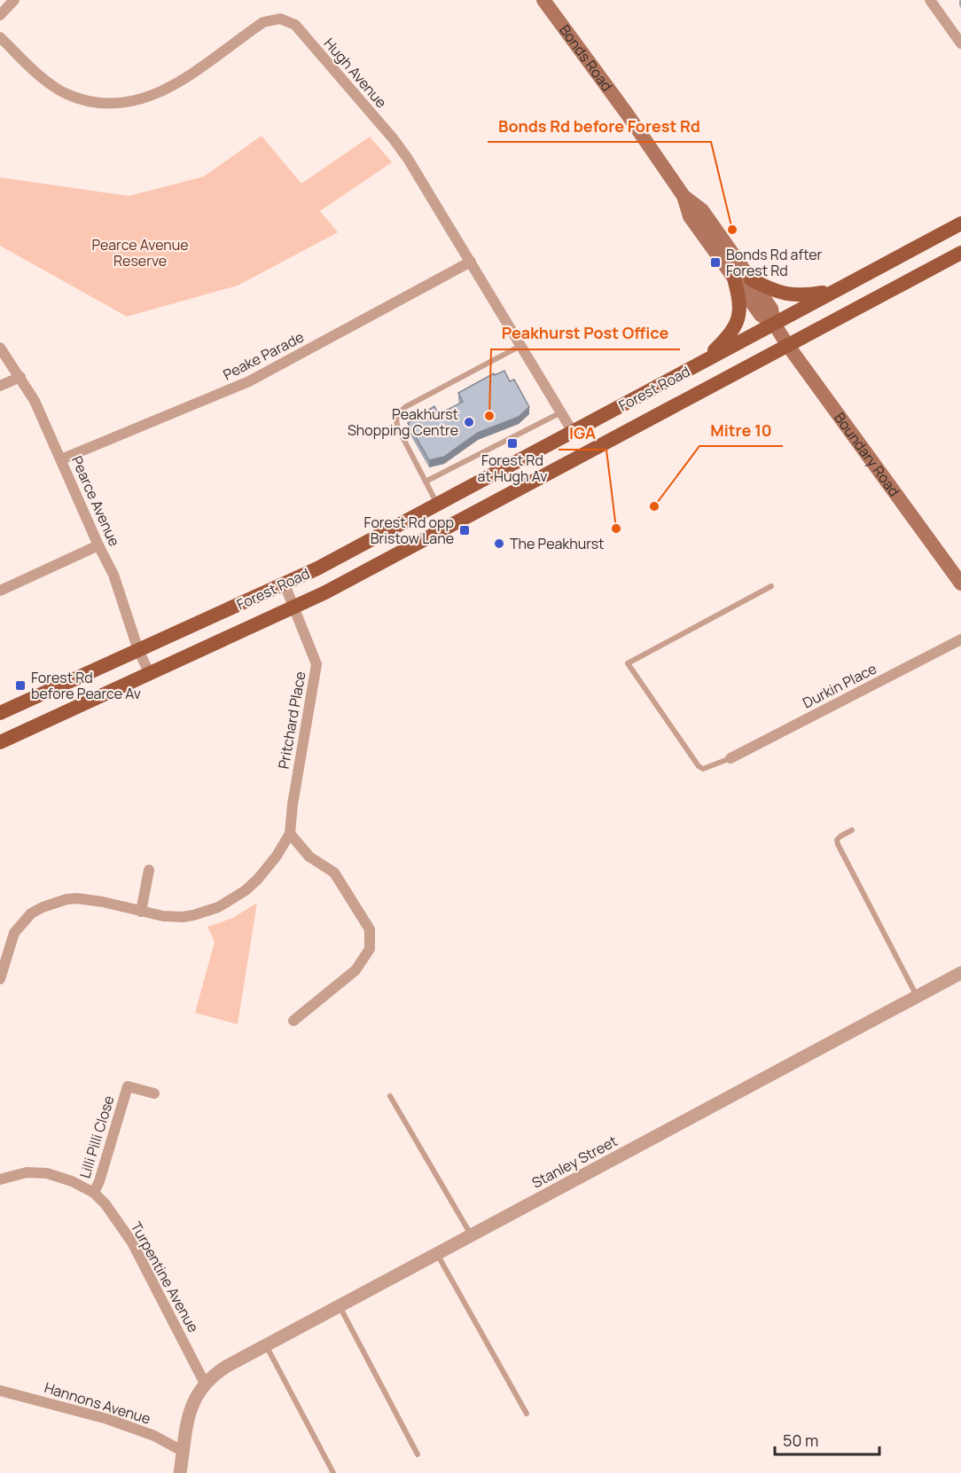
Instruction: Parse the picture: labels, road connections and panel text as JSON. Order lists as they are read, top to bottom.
{
  "streets": {
    "main road": ["Bonds Road", "Forest Road", "Boundary Road"],
    "street": [
      "Hugh Avenue",
      "Peake Parade",
      "Pearce Avenue",
      "Durkin Place",
      "Pritchard Place",
      "Lilli Pilli Close",
      "Stanley Street",
      "Turpentine Avenue",
      "Hannons Avenue"
    ]
  },
  "crossings": [
    ["Bonds Road", "Forest Road"],
    ["Bonds Road", "Boundary Road"],
    ["Hugh Avenue", "Peake Parade"],
    ["Hugh Avenue", "Forest Road"],
    ["Peake Parade", "Pearce Avenue"],
    ["Forest Road", "Boundary Road"],
    ["Forest Road", "Pearce Avenue"],
    ["Forest Road", "Pritchard Place"],
    ["Lilli Pilli Close", "Turpentine Avenue"],
    ["Stanley Street", "Turpentine Avenue"]
  ],
  "parks": ["Pearce Avenue Reserve"],
  "places": {
    "other": [
      "Bonds Rd before Forest Rd",
      "Peakhurst Post Office",
      "Peakhurst Shopping Centre",
      "Mitre 10",
      "IGA",
      "The Peakhurst"
    ],
    "transit": [
      "Bonds Rd after Forest Rd",
      "Forest Rd at Hugh Av",
      "Forest Rd opp Bristow Lane",
      "Forest Rd before Pearce Av"
    ]
  },
  "scale_bar": "50 m"
}
